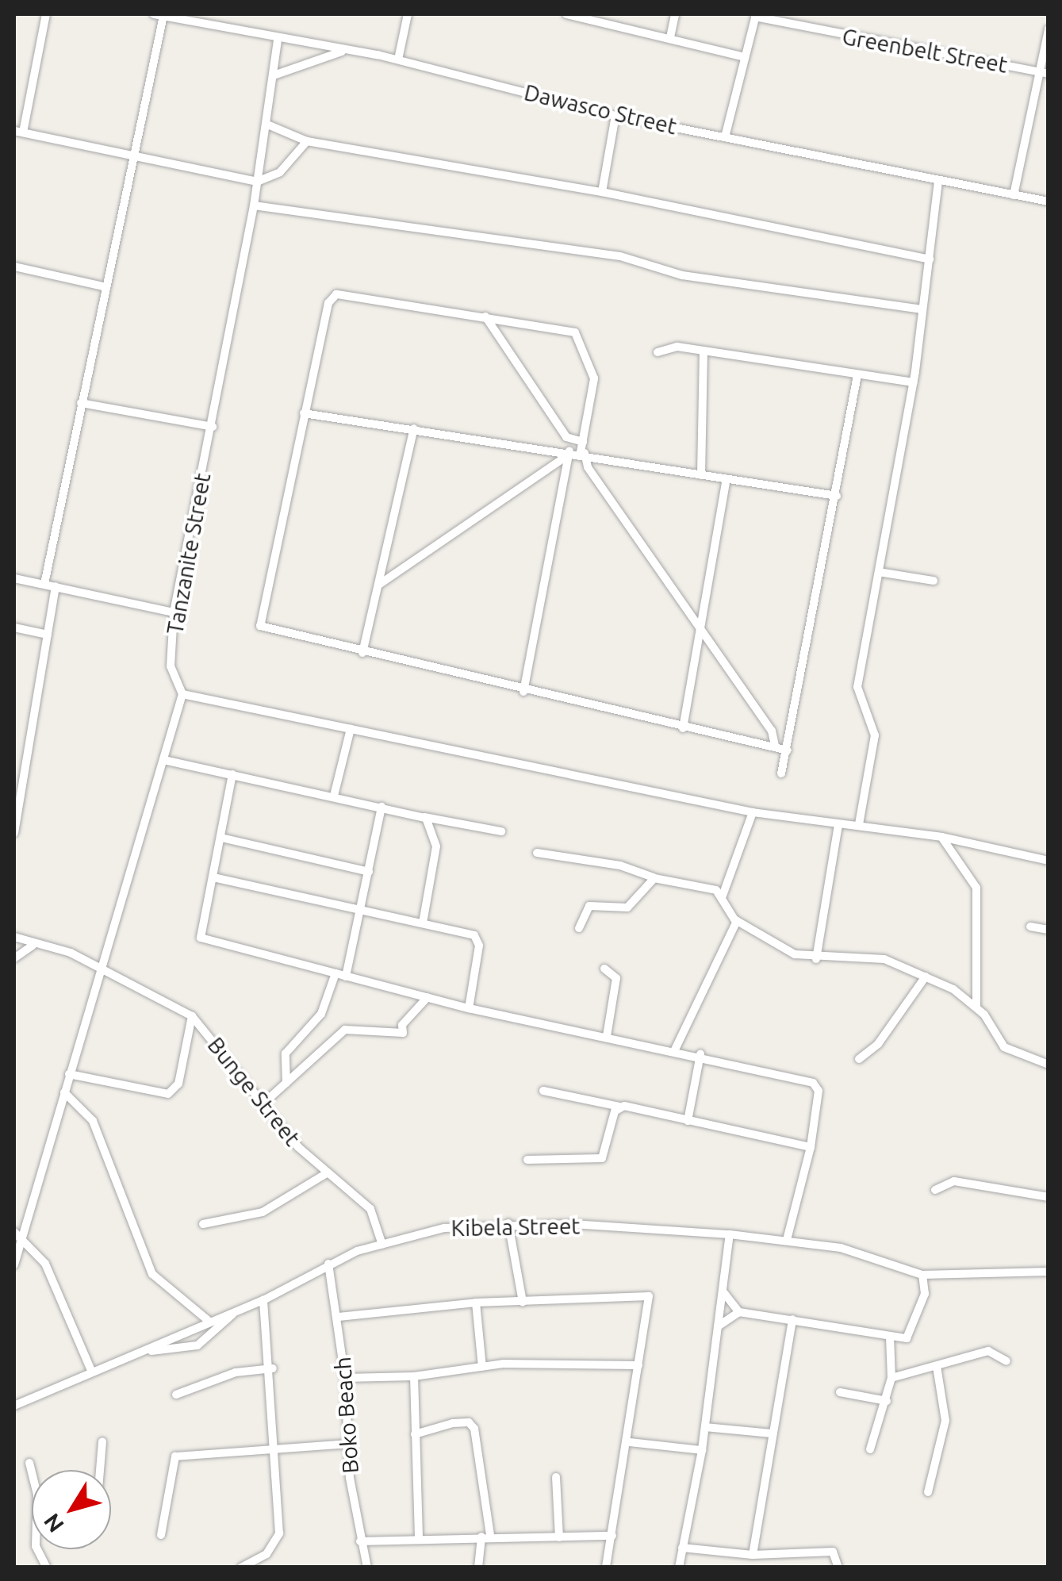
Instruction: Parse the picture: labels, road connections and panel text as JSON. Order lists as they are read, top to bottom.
{
  "streets": {
    "street": [
      "Greenbelt Street",
      "Dawasco Street",
      "Tanzanite Street",
      "Bunge Street",
      "Kibela Street",
      "Boko Beach"
    ]
  },
  "crossings": [
    ["Dawasco Street", "Tanzanite Street"],
    ["Tanzanite Street", "Bunge Street"],
    ["Bunge Street", "Kibela Street"],
    ["Kibela Street", "Boko Beach"]
  ],
  "north": "bottom left"
}
